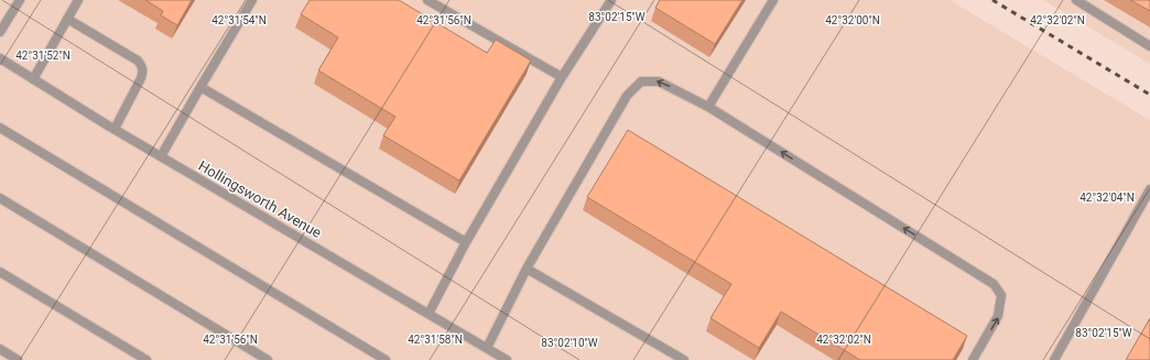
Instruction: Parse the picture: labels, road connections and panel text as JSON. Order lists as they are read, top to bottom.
{
  "streets": {
    "street": ["Hollingsworth Avenue"]
  },
  "coordinates": [
    "83°02'15\"W",
    "42°31'54\"N",
    "42°31'56\"N",
    "42°32'00\"N",
    "42°32'02\"N",
    "42°31'52\"N",
    "42°32'04\"N",
    "42°31'58\"N",
    "83°02'10\"W"
  ]
}
